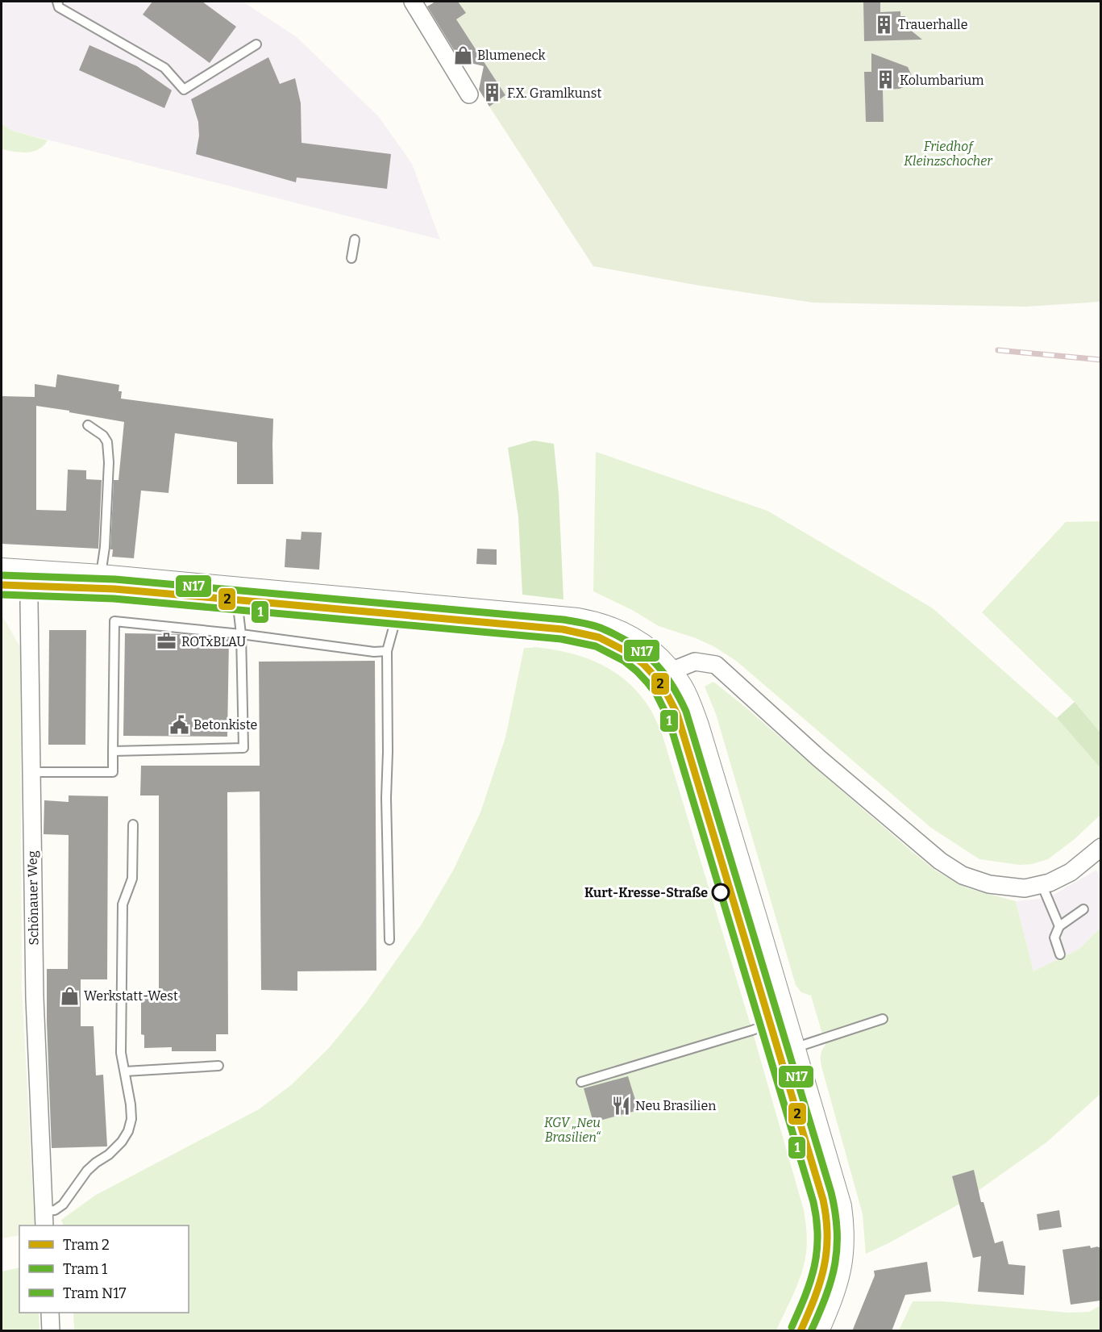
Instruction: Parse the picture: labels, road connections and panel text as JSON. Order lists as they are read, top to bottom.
{
  "streets": {
    "street": ["Schönauer Weg"]
  },
  "parks": ["Friedhof Kleinzschocher", "KGV „Neu Brasilien“"],
  "places": {
    "building": ["Trauerhalle", "Kolumbarium", "F.X. Gramlkunst"],
    "shop": ["Blumeneck", "Werkstatt-West"],
    "office": ["ROTxBLAU"],
    "public building": ["Betonkiste"],
    "other": ["Kurt-Kresse-Straße"],
    "restaurant": ["Neu Brasilien"]
  },
  "lines": ["tram line N17", "tram line 2", "tram line 1"],
  "legend": ["Tram 2", "Tram 1", "Tram N17"]
}
